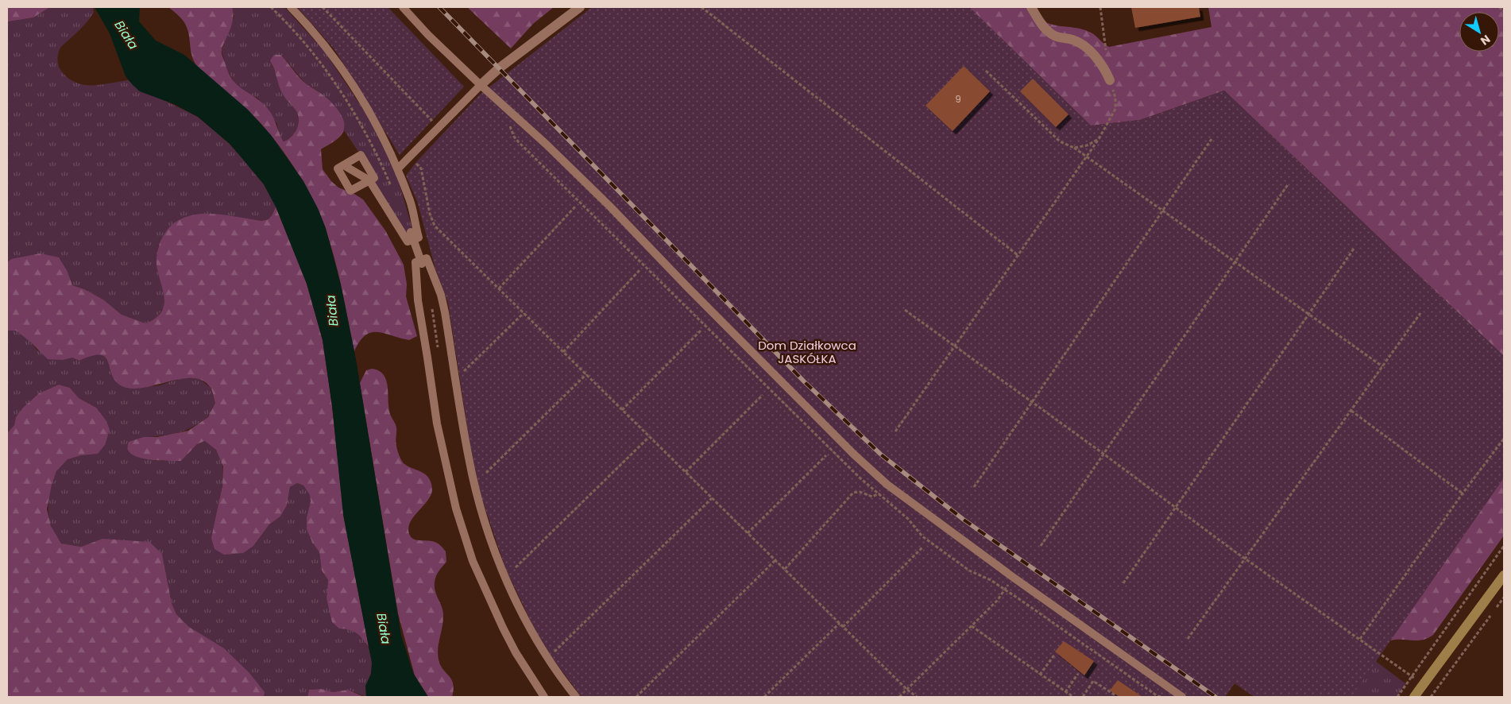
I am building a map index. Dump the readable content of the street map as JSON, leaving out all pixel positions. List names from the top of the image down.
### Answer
{
  "water": ["Biała"],
  "parks": ["Dom Działkowca JASKÓŁKA"],
  "house_numbers": ["9"],
  "north": "bottom right"
}
